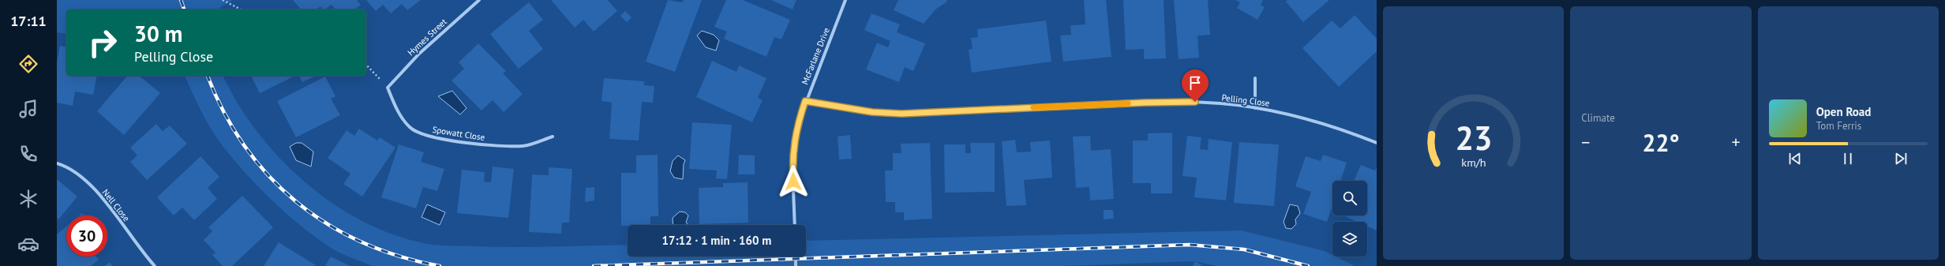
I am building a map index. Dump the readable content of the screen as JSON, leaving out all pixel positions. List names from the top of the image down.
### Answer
{
  "streets": {
    "street": [
      "Hymes Street",
      "McFarlane Drive",
      "Pelling Close",
      "Spowatt Close",
      "Nell Close"
    ]
  },
  "crossings": [
    ["Hymes Street", "Spowatt Close"],
    ["McFarlane Drive", "Pelling Close"]
  ],
  "page": {
    "tabs": "17:11",
    "tile": "Climate",
    "turn": ["30 m", "Pelling Close"],
    "song": ["Open Road", "Tom Ferris"],
    "heat": ["−", "22°", "+"],
    "limit": "30",
    "trip": "17:12 · 1 min · 160 m",
    "gauge": ["23", "km/h"]
  }
}
